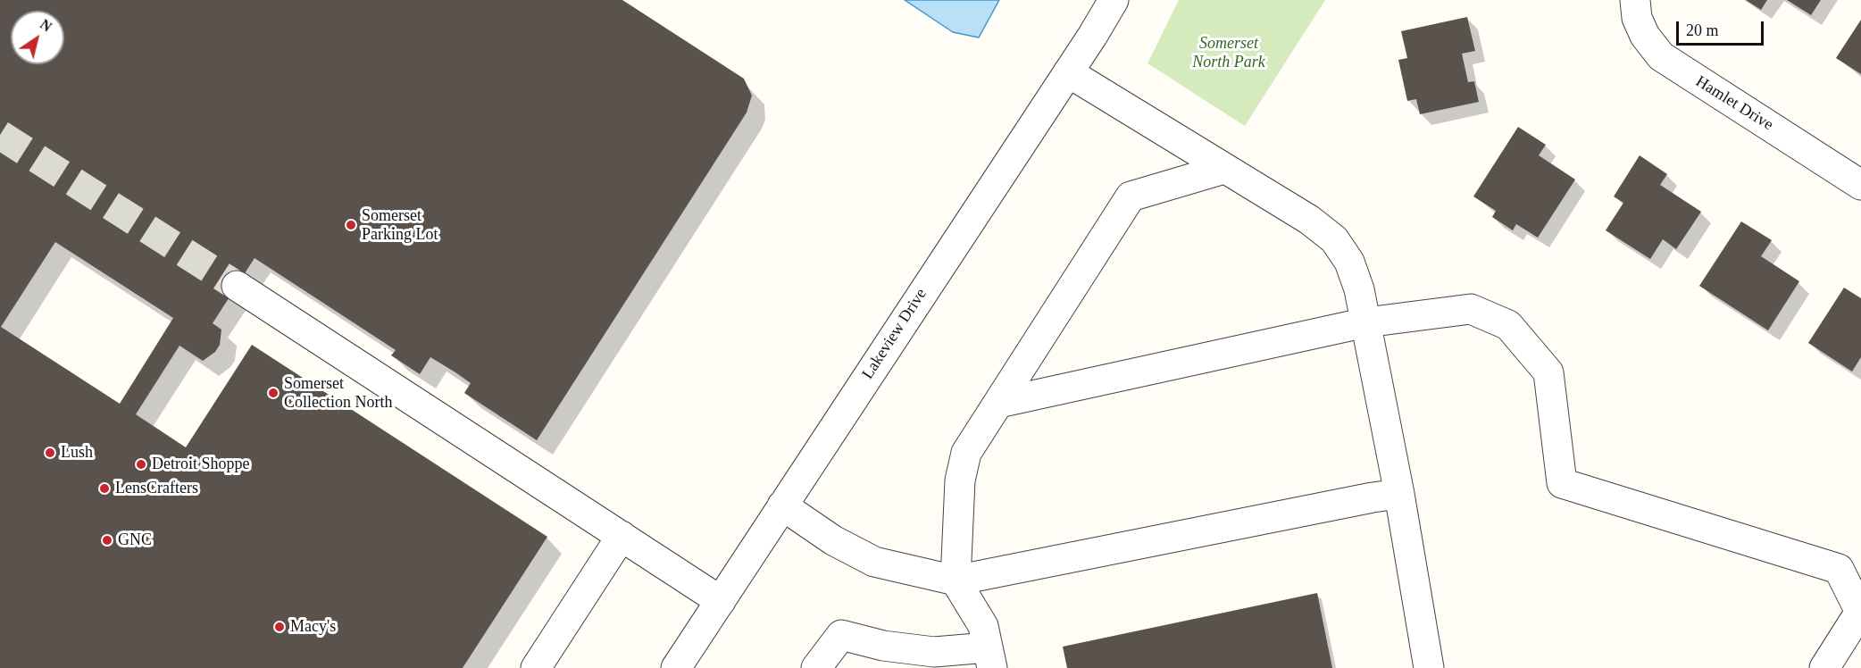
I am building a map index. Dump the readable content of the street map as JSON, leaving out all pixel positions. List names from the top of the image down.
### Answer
{
  "streets": {
    "street": ["Hamlet Drive", "Lakeview Drive"]
  },
  "parks": ["Somerset North Park"],
  "places": [
    "Somerset Parking Lot",
    "Somerset Collection North",
    "Lush",
    "Detroit Shoppe",
    "LensCrafters",
    "GNC",
    "Macy's"
  ],
  "scale_bar": "20 m",
  "north": "top right"
}
